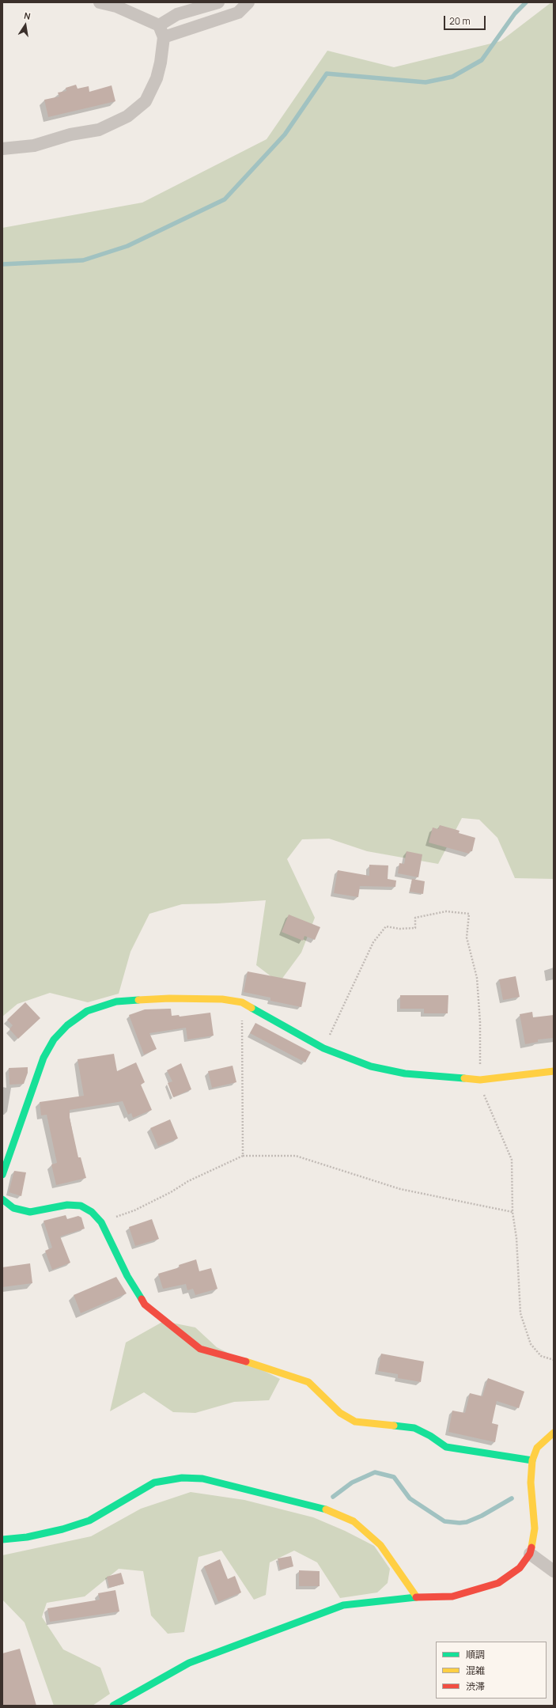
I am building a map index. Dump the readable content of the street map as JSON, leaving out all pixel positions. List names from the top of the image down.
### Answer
{
  "legend": ["順調", "混雑", "渋滞"],
  "scale_bar": "20 m",
  "north": "top"
}
